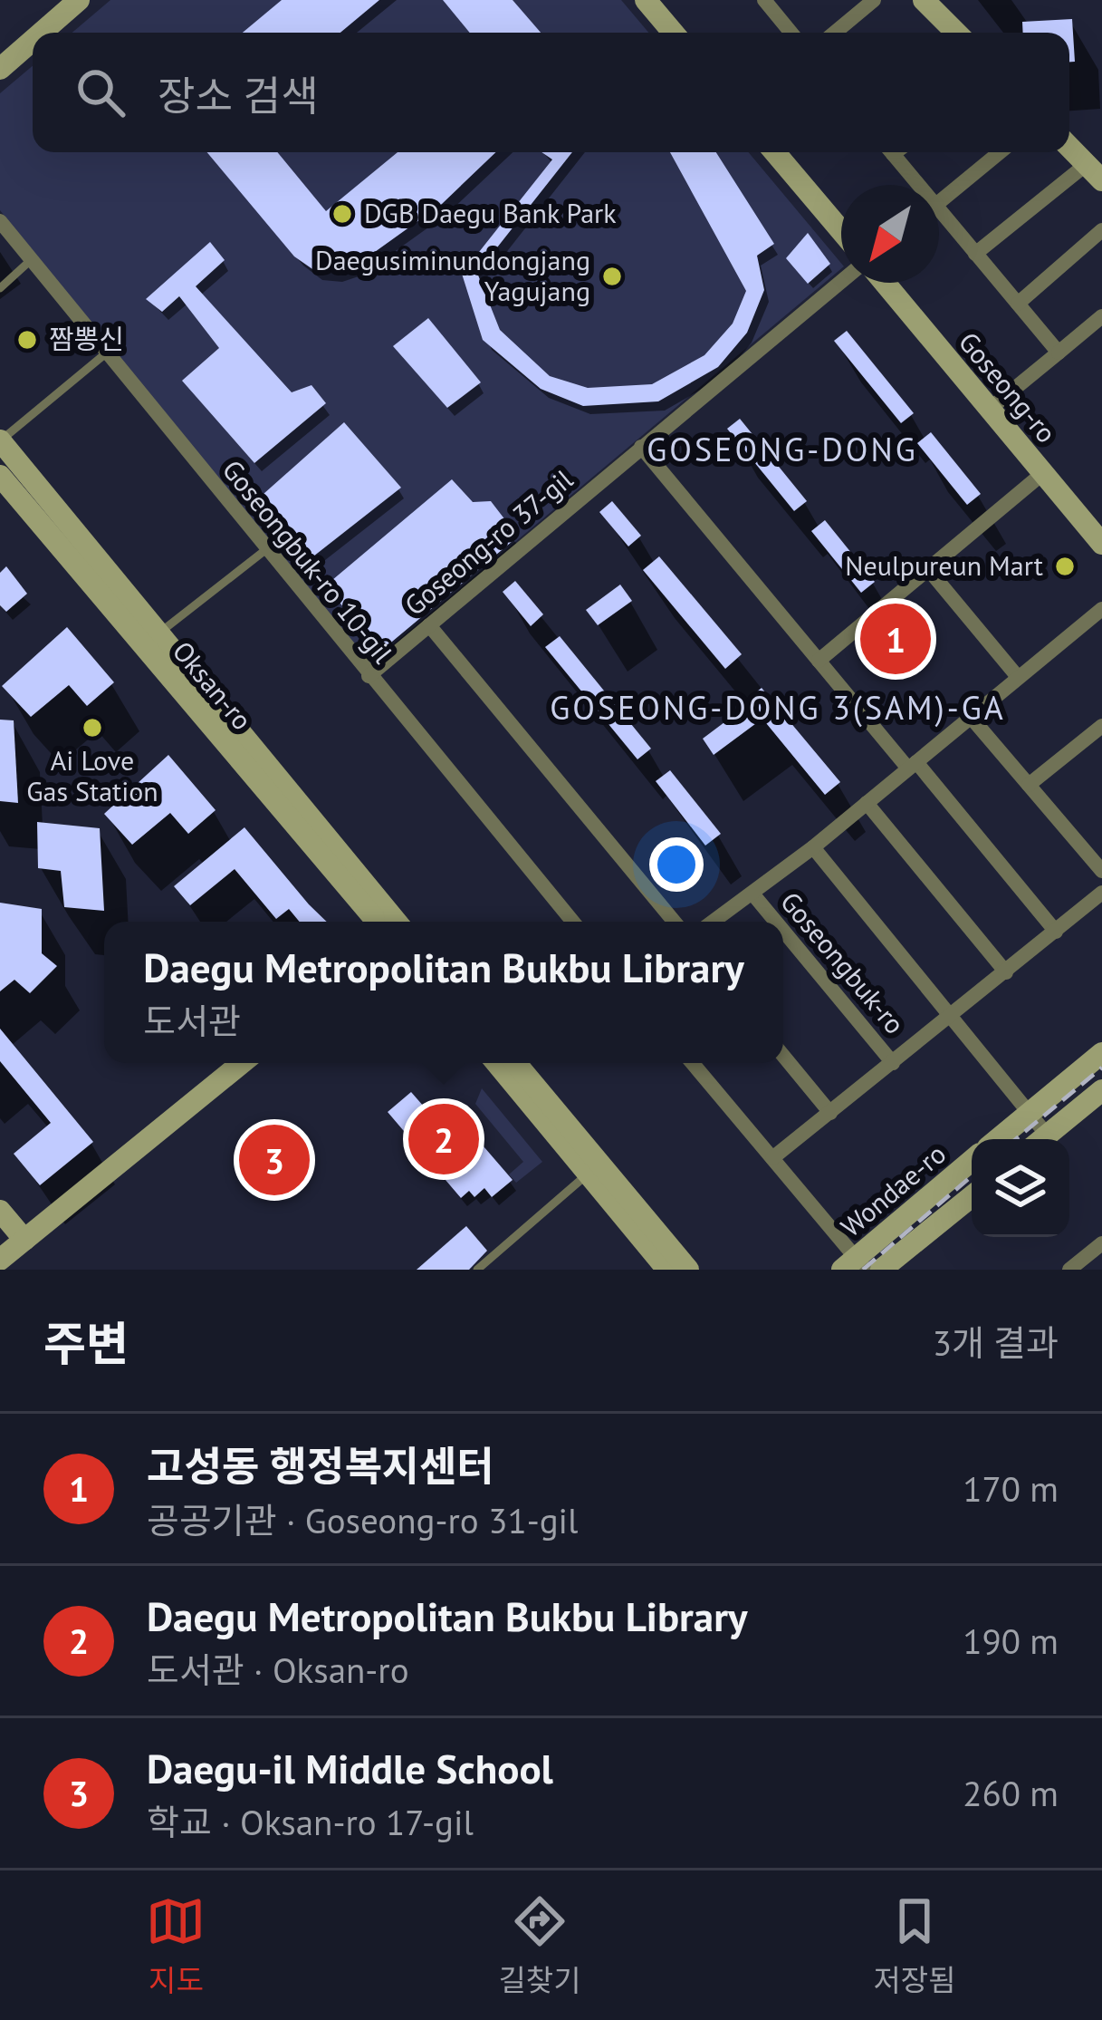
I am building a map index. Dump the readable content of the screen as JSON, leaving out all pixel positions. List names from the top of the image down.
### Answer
{
  "streets": {
    "main road": ["Goseong-ro", "Oksan-ro", "Wondae-ro"],
    "street": ["Goseong-ro 37-gil", "Goseongbuk-ro 10-gil", "Goseongbuk-ro"]
  },
  "crossings": [
    ["Goseong-ro 37-gil", "Goseongbuk-ro 10-gil"],
    ["Goseongbuk-ro 10-gil", "Oksan-ro"]
  ],
  "districts": ["GOSEONG-DONG", "GOSEONG-DONG 3(SAM)-GA"],
  "places": [
    "DGB Daegu Bank Park",
    "Daegusiminundongjang Yagujang",
    "짬뽕신",
    "Neulpureun Mart",
    "Ai Love Gas Station"
  ],
  "north": "bottom left",
  "page": {
    "search": "장소 검색",
    "pins": ["1", "2", "3"],
    "popup": ["Daegu Metropolitan Bukbu Library", "도서관"],
    "heading": ["주변", "3개 결과"],
    "list": [
      {
        "mark": "1",
        "name": "고성동 행정복지센터",
        "note": "공공기관 · Goseong-ro 31-gil",
        "value": "170 m"
      },
      {
        "mark": "2",
        "name": "Daegu Metropolitan Bukbu Library",
        "note": "도서관 · Oksan-ro",
        "value": "190 m"
      },
      {
        "mark": "3",
        "name": "Daegu-il Middle School",
        "note": "학교 · Oksan-ro 17-gil",
        "value": "260 m"
      }
    ],
    "nav": ["지도", "길찾기", "저장됨"]
  }
}
